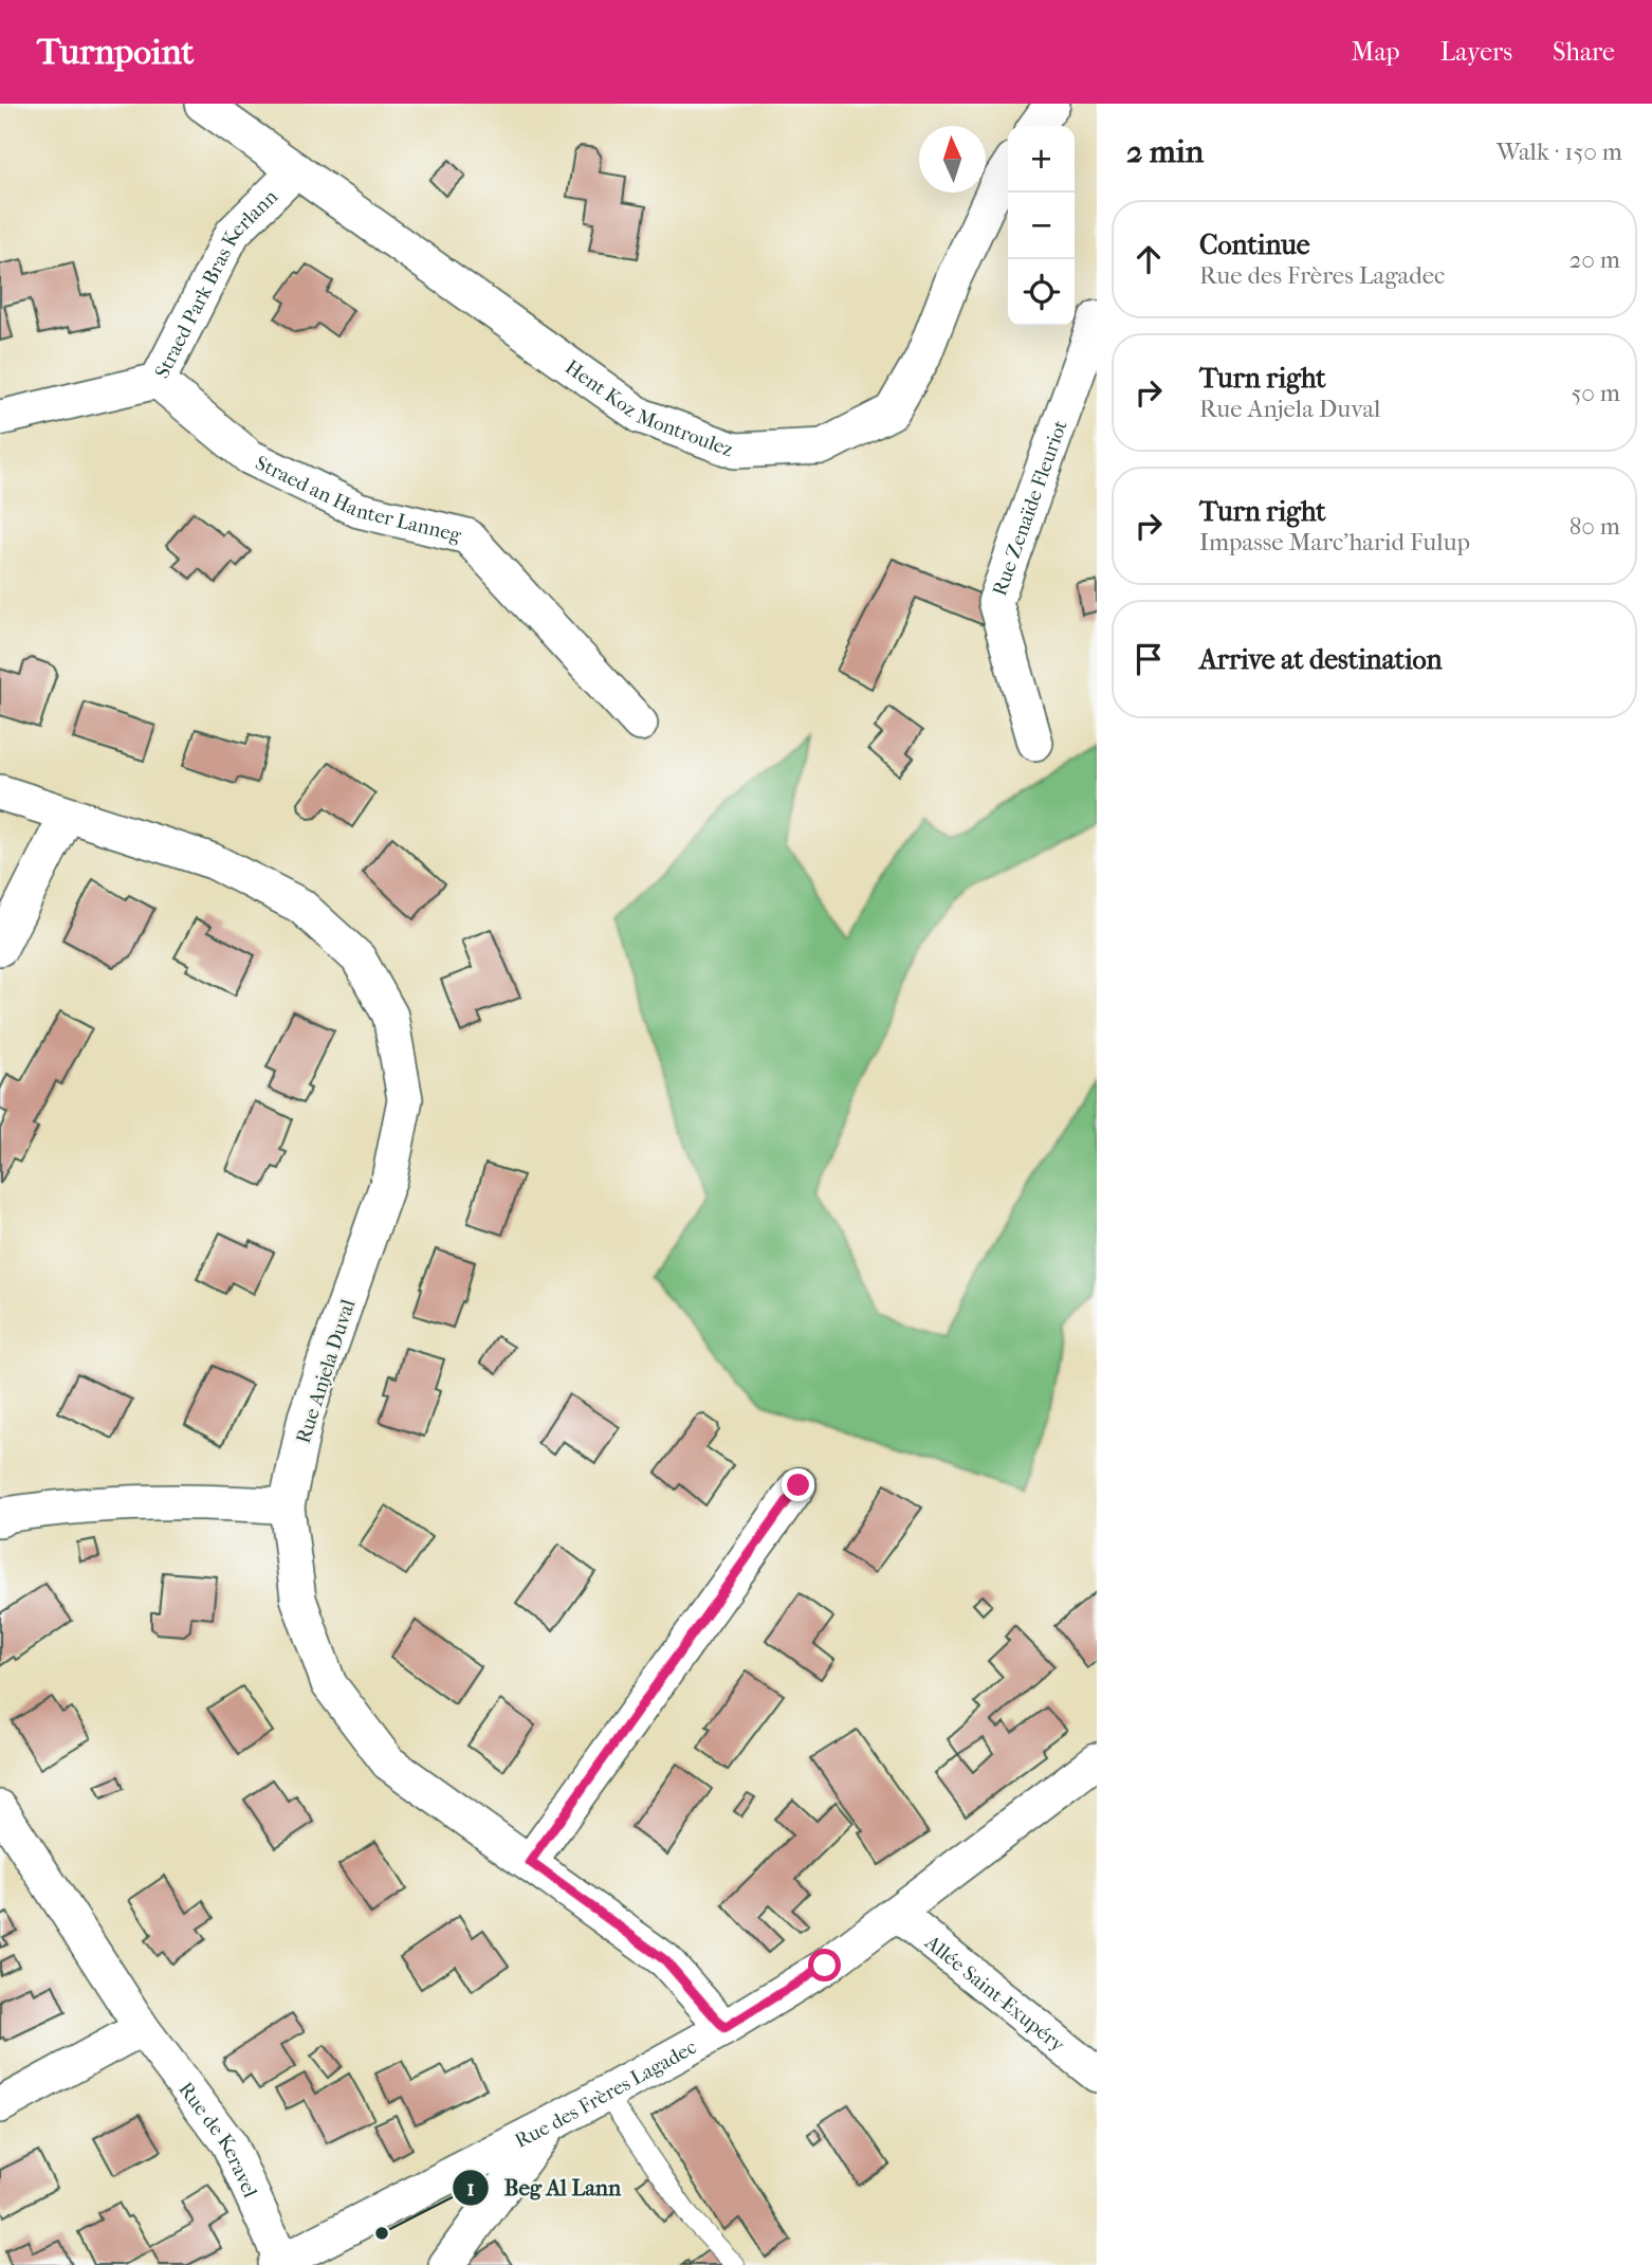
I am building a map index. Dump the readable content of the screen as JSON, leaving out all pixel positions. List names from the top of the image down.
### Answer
{
  "streets": {
    "street": [
      "Straed Park Bras Kerlann",
      "Hent Koz Montroulez",
      "Straed an Hanter Lanneg",
      "Rue Zenaïde Fleuriot",
      "Rue Anjela Duval",
      "Allée Saint-Exupéry",
      "Rue des Frères Lagadec",
      "Rue de Keravel"
    ]
  },
  "crossings": [
    ["Straed Park Bras Kerlann", "Hent Koz Montroulez"],
    ["Straed Park Bras Kerlann", "Straed an Hanter Lanneg"],
    ["Rue Anjela Duval", "Rue des Frères Lagadec"],
    ["Allée Saint-Exupéry", "Rue des Frères Lagadec"],
    ["Rue des Frères Lagadec", "Rue de Keravel"]
  ],
  "places": ["Beg Al Lann"],
  "north": "top",
  "page": {
    "header": "Turnpoint",
    "nav": ["Map", "Layers", "Share"],
    "heading": ["2 min", "Walk · 150 m"],
    "map_buttons": ["+", "−"],
    "list": [
      ["Continue", "Rue des Frères Lagadec", "20 m"],
      ["Turn right", "Rue Anjela Duval", "50 m"],
      ["Turn right", "Impasse Marc'harid Fulup", "80 m"],
      "Arrive at destination"
    ]
  }
}
